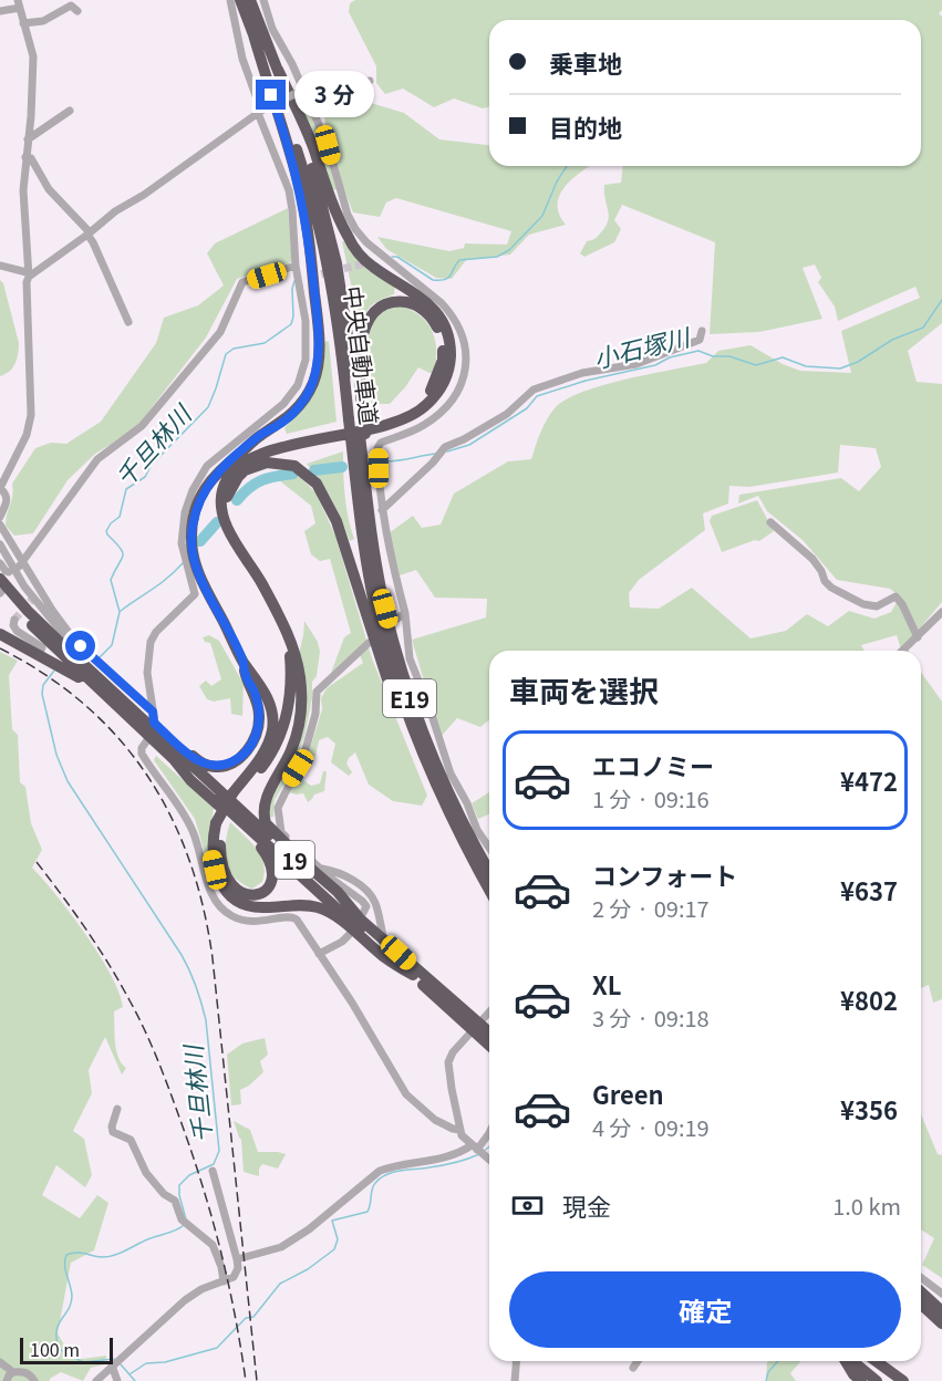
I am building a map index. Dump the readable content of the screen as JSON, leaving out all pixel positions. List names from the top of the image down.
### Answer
{
  "streets": {
    "highway": ["中央自動車道", "E19", "19"]
  },
  "water": ["小石塚川", "千旦林川"],
  "scale_bar": "100 m",
  "page": {
    "banner": ["乗車地", "目的地"],
    "bubble": "3 分",
    "heading": "車両を選択",
    "list": [
      {
        "name": "エコノミー",
        "note": "1 分 · 09:16",
        "value": "¥472"
      },
      {
        "name": "コンフォート",
        "note": "2 分 · 09:17",
        "value": "¥637"
      },
      {
        "name": "XL",
        "note": "3 分 · 09:18",
        "value": "¥802"
      },
      {
        "name": "Green",
        "note": "4 分 · 09:19",
        "value": "¥356"
      }
    ],
    "pay": ["現金", "1.0 km"],
    "buttons": "確定",
    "scale": "100 m"
  }
}
